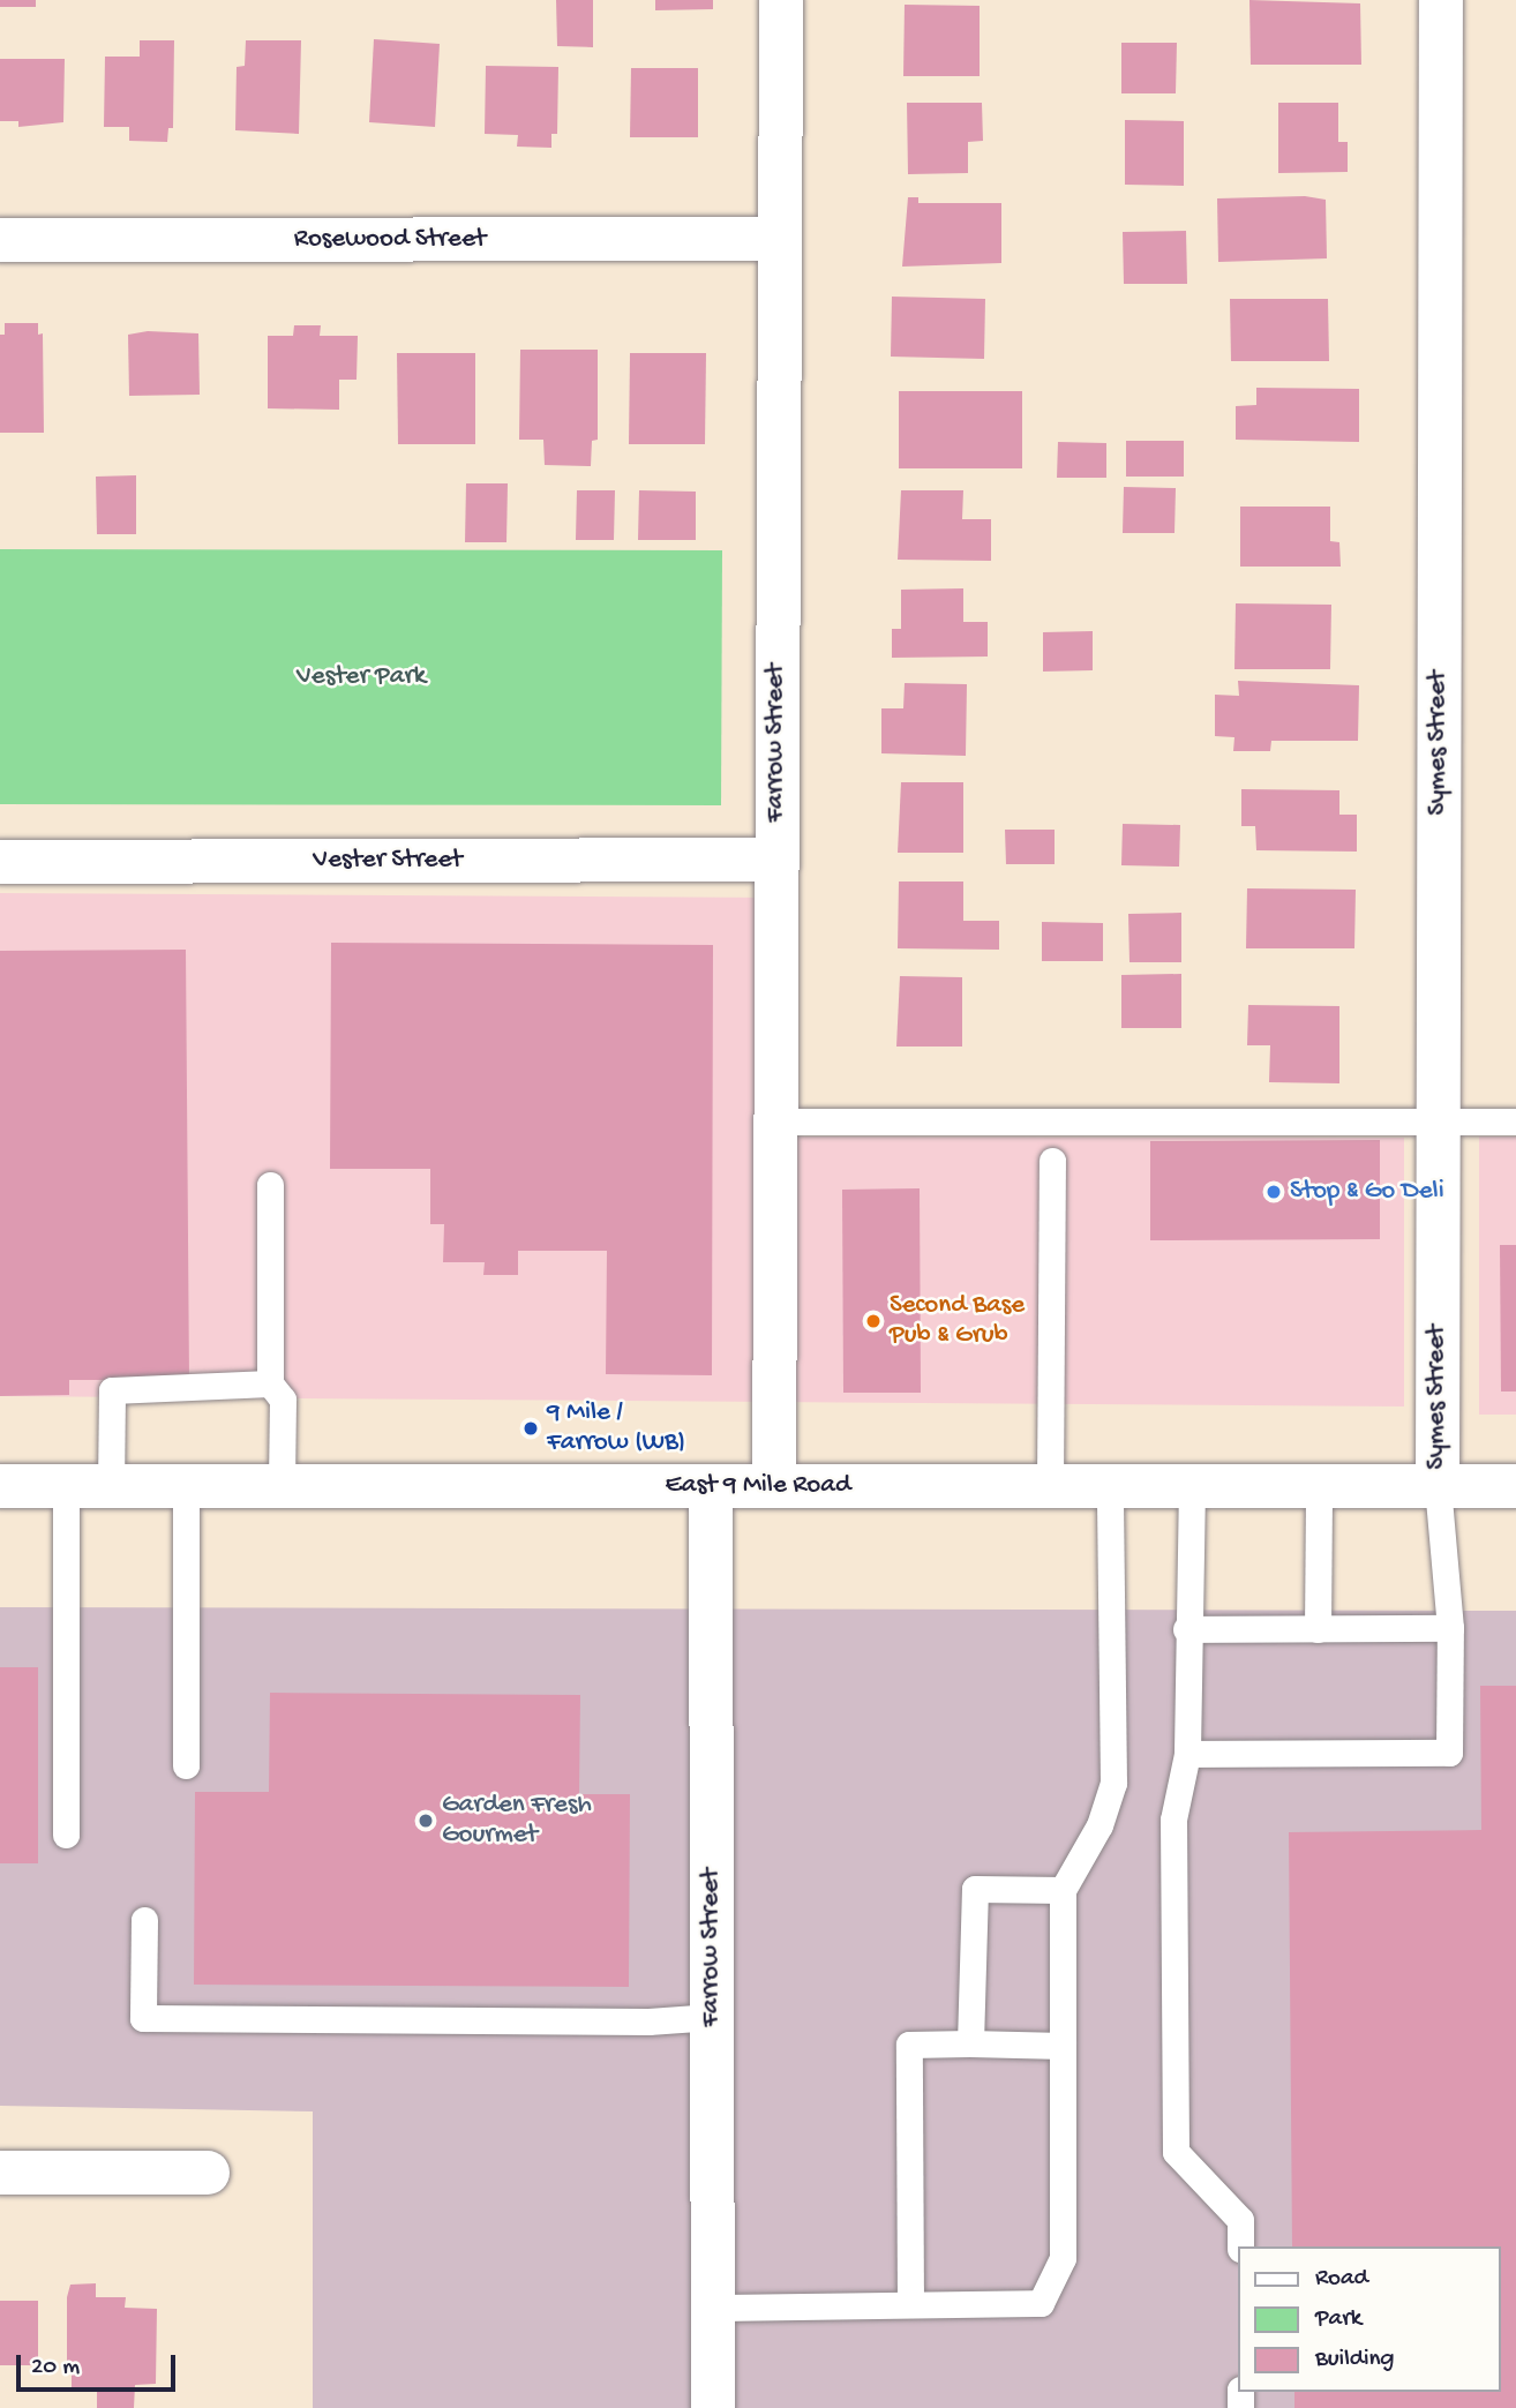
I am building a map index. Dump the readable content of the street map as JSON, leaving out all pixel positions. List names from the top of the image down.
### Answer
{
  "streets": {
    "street": [
      "Rosewood Street",
      "Farrow Street",
      "Symes Street",
      "Vester Street",
      "East 9 Mile Road"
    ]
  },
  "crossings": [
    ["Rosewood Street", "Farrow Street"],
    ["Farrow Street", "Vester Street"],
    ["Farrow Street", "East 9 Mile Road"],
    ["Symes Street", "East 9 Mile Road"]
  ],
  "parks": ["Vester Park"],
  "places": [
    "Stop & Go Deli",
    "Second Base Pub & Grub",
    "9 Mile / Farrow (WB)",
    "Garden Fresh Gourmet"
  ],
  "legend": ["Road", "Park", "Building"],
  "scale_bar": "20 m"
}
